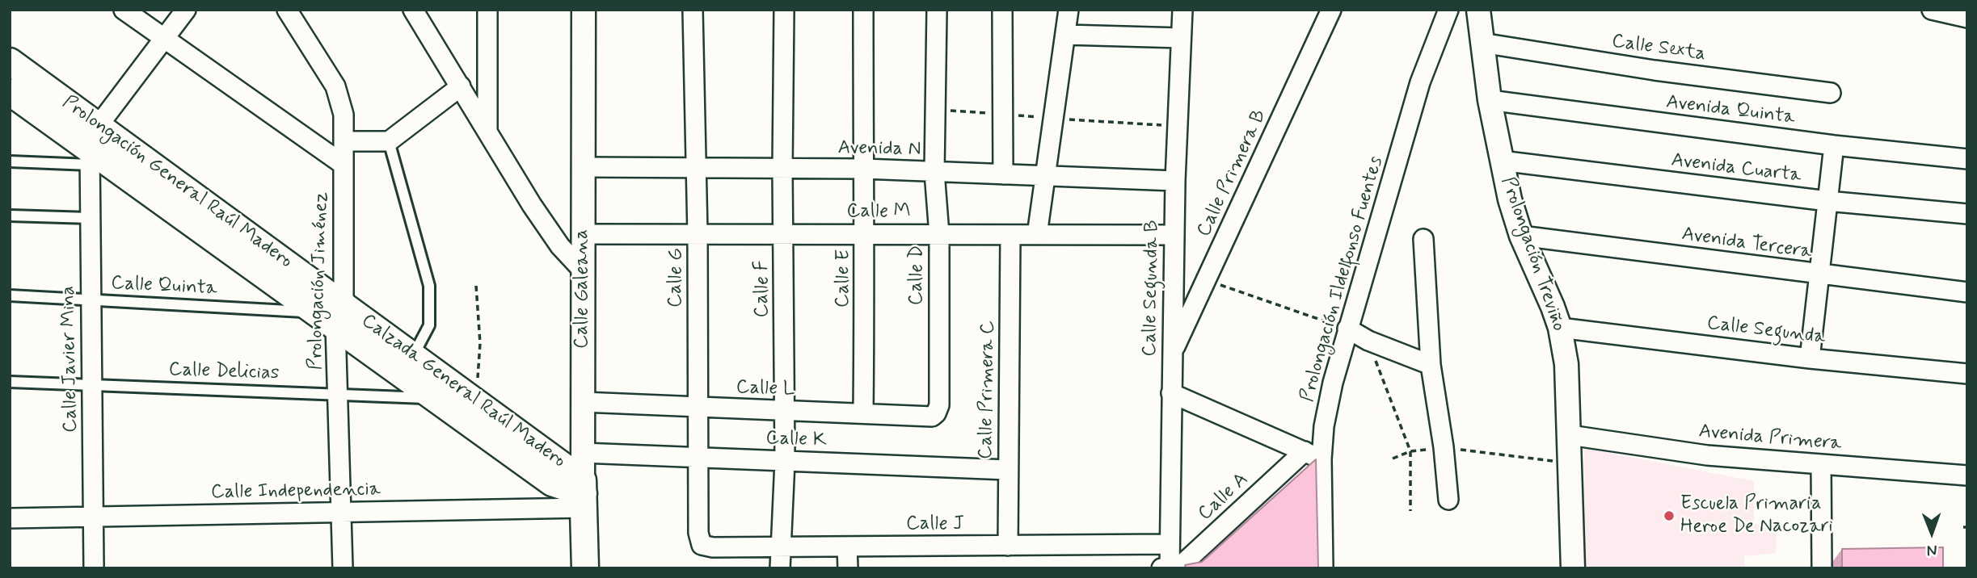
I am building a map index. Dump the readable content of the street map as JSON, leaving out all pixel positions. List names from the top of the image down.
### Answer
{
  "streets": {
    "main road": ["Prolongación General Raúl Madero", "Calle Galeana", "Calzada General Raúl Madero"],
    "street": [
      "Calle Sexta",
      "Avenida Quinta",
      "Avenida N",
      "Avenida Cuarta",
      "Calle Primera B",
      "Calle M",
      "Avenida Tercera",
      "Prolongación Treviño",
      "Calle D",
      "Calle G",
      "Calle E",
      "Prolongación Ildelfonso Fuentes",
      "Prolongación Jiménez",
      "Calle Segunda B",
      "Calle F",
      "Calle Segunda",
      "Calle Javier Mina",
      "Calle L",
      "Calle Primera C",
      "Avenida Primera",
      "Calle K",
      "Calle Independencia",
      "Calle A",
      "Calle J"
    ],
    "lane": ["Calle Quinta", "Calle Delicias"]
  },
  "crossings": [
    ["Calle Sexta", "Prolongación Treviño"],
    ["Avenida Quinta", "Prolongación Treviño"],
    ["Avenida N", "Calle D"],
    ["Avenida N", "Calle G"],
    ["Avenida N", "Calle E"],
    ["Avenida N", "Calle Segunda B"],
    ["Avenida N", "Calle Galeana"],
    ["Avenida N", "Calle F"],
    ["Avenida Cuarta", "Prolongación Treviño"],
    ["Calle Primera B", "Calle Segunda B"],
    ["Prolongación General Raúl Madero", "Prolongación Jiménez"],
    ["Prolongación General Raúl Madero", "Calle Quinta"],
    ["Prolongación General Raúl Madero", "Calle Javier Mina"],
    ["Prolongación General Raúl Madero", "Calzada General Raúl Madero"],
    ["Calle M", "Calle D"],
    ["Calle M", "Calle G"],
    ["Calle M", "Calle E"],
    ["Calle M", "Calle Segunda B"],
    ["Calle M", "Calle Galeana"],
    ["Calle M", "Calle F"],
    ["Calle M", "Calle Primera C"],
    ["Avenida Tercera", "Prolongación Treviño"],
    ["Prolongación Treviño", "Calle Segunda"],
    ["Prolongación Treviño", "Avenida Primera"],
    ["Calle D", "Calle L"],
    ["Calle G", "Calle L"],
    ["Calle G", "Calle K"],
    ["Calle G", "Calle J"],
    ["Calle E", "Calle L"],
    ["Prolongación Jiménez", "Calle Quinta"],
    ["Prolongación Jiménez", "Calle Delicias"],
    ["Prolongación Jiménez", "Calzada General Raúl Madero"],
    ["Prolongación Jiménez", "Calle Independencia"],
    ["Calle Quinta", "Calle Javier Mina"],
    ["Calle Quinta", "Calzada General Raúl Madero"],
    ["Calle Segunda B", "Calle A"],
    ["Calle Segunda B", "Calle J"],
    ["Calle Galeana", "Calle L"],
    ["Calle Galeana", "Calzada General Raúl Madero"],
    ["Calle Galeana", "Calle K"],
    ["Calle Galeana", "Calle Independencia"],
    ["Calle F", "Calle L"],
    ["Calle F", "Calle K"],
    ["Calle F", "Calle J"],
    ["Calle Javier Mina", "Calle Delicias"],
    ["Calle Javier Mina", "Calle Independencia"],
    ["Calle Delicias", "Calzada General Raúl Madero"],
    ["Calle Primera C", "Calle K"],
    ["Calle Primera C", "Calle J"],
    ["Calzada General Raúl Madero", "Calle Independencia"]
  ],
  "places": ["Escuela Primaria Heroe De Nacozari"],
  "north": "bottom"
}
